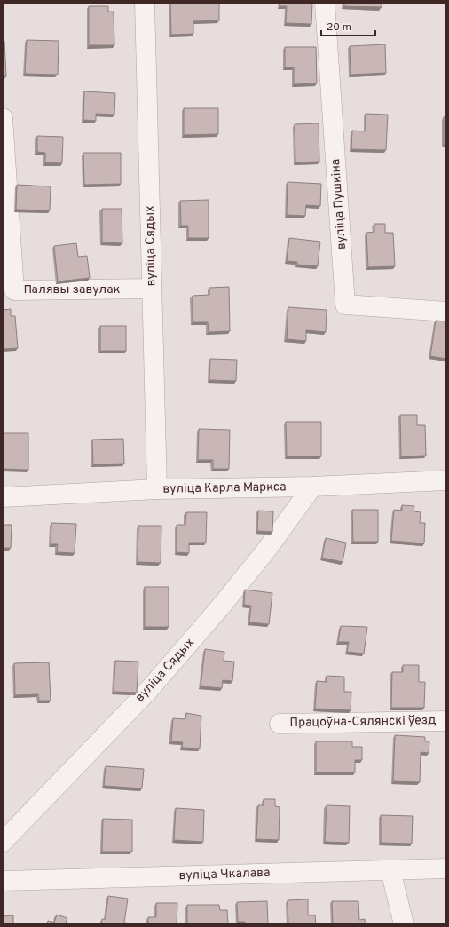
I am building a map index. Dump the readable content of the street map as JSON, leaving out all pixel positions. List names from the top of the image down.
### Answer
{
  "streets": {
    "street": [
      "вуліца Пушкіна",
      "вуліца Сядых",
      "Палявы завулак",
      "вуліца Карла Маркса",
      "Працоўна-Сялянскі ўезд",
      "вуліца Чкалава"
    ]
  },
  "crossings": [
    ["вуліца Сядых", "Палявы завулак"],
    ["вуліца Сядых", "вуліца Карла Маркса"]
  ],
  "scale_bar": "20 m"
}
